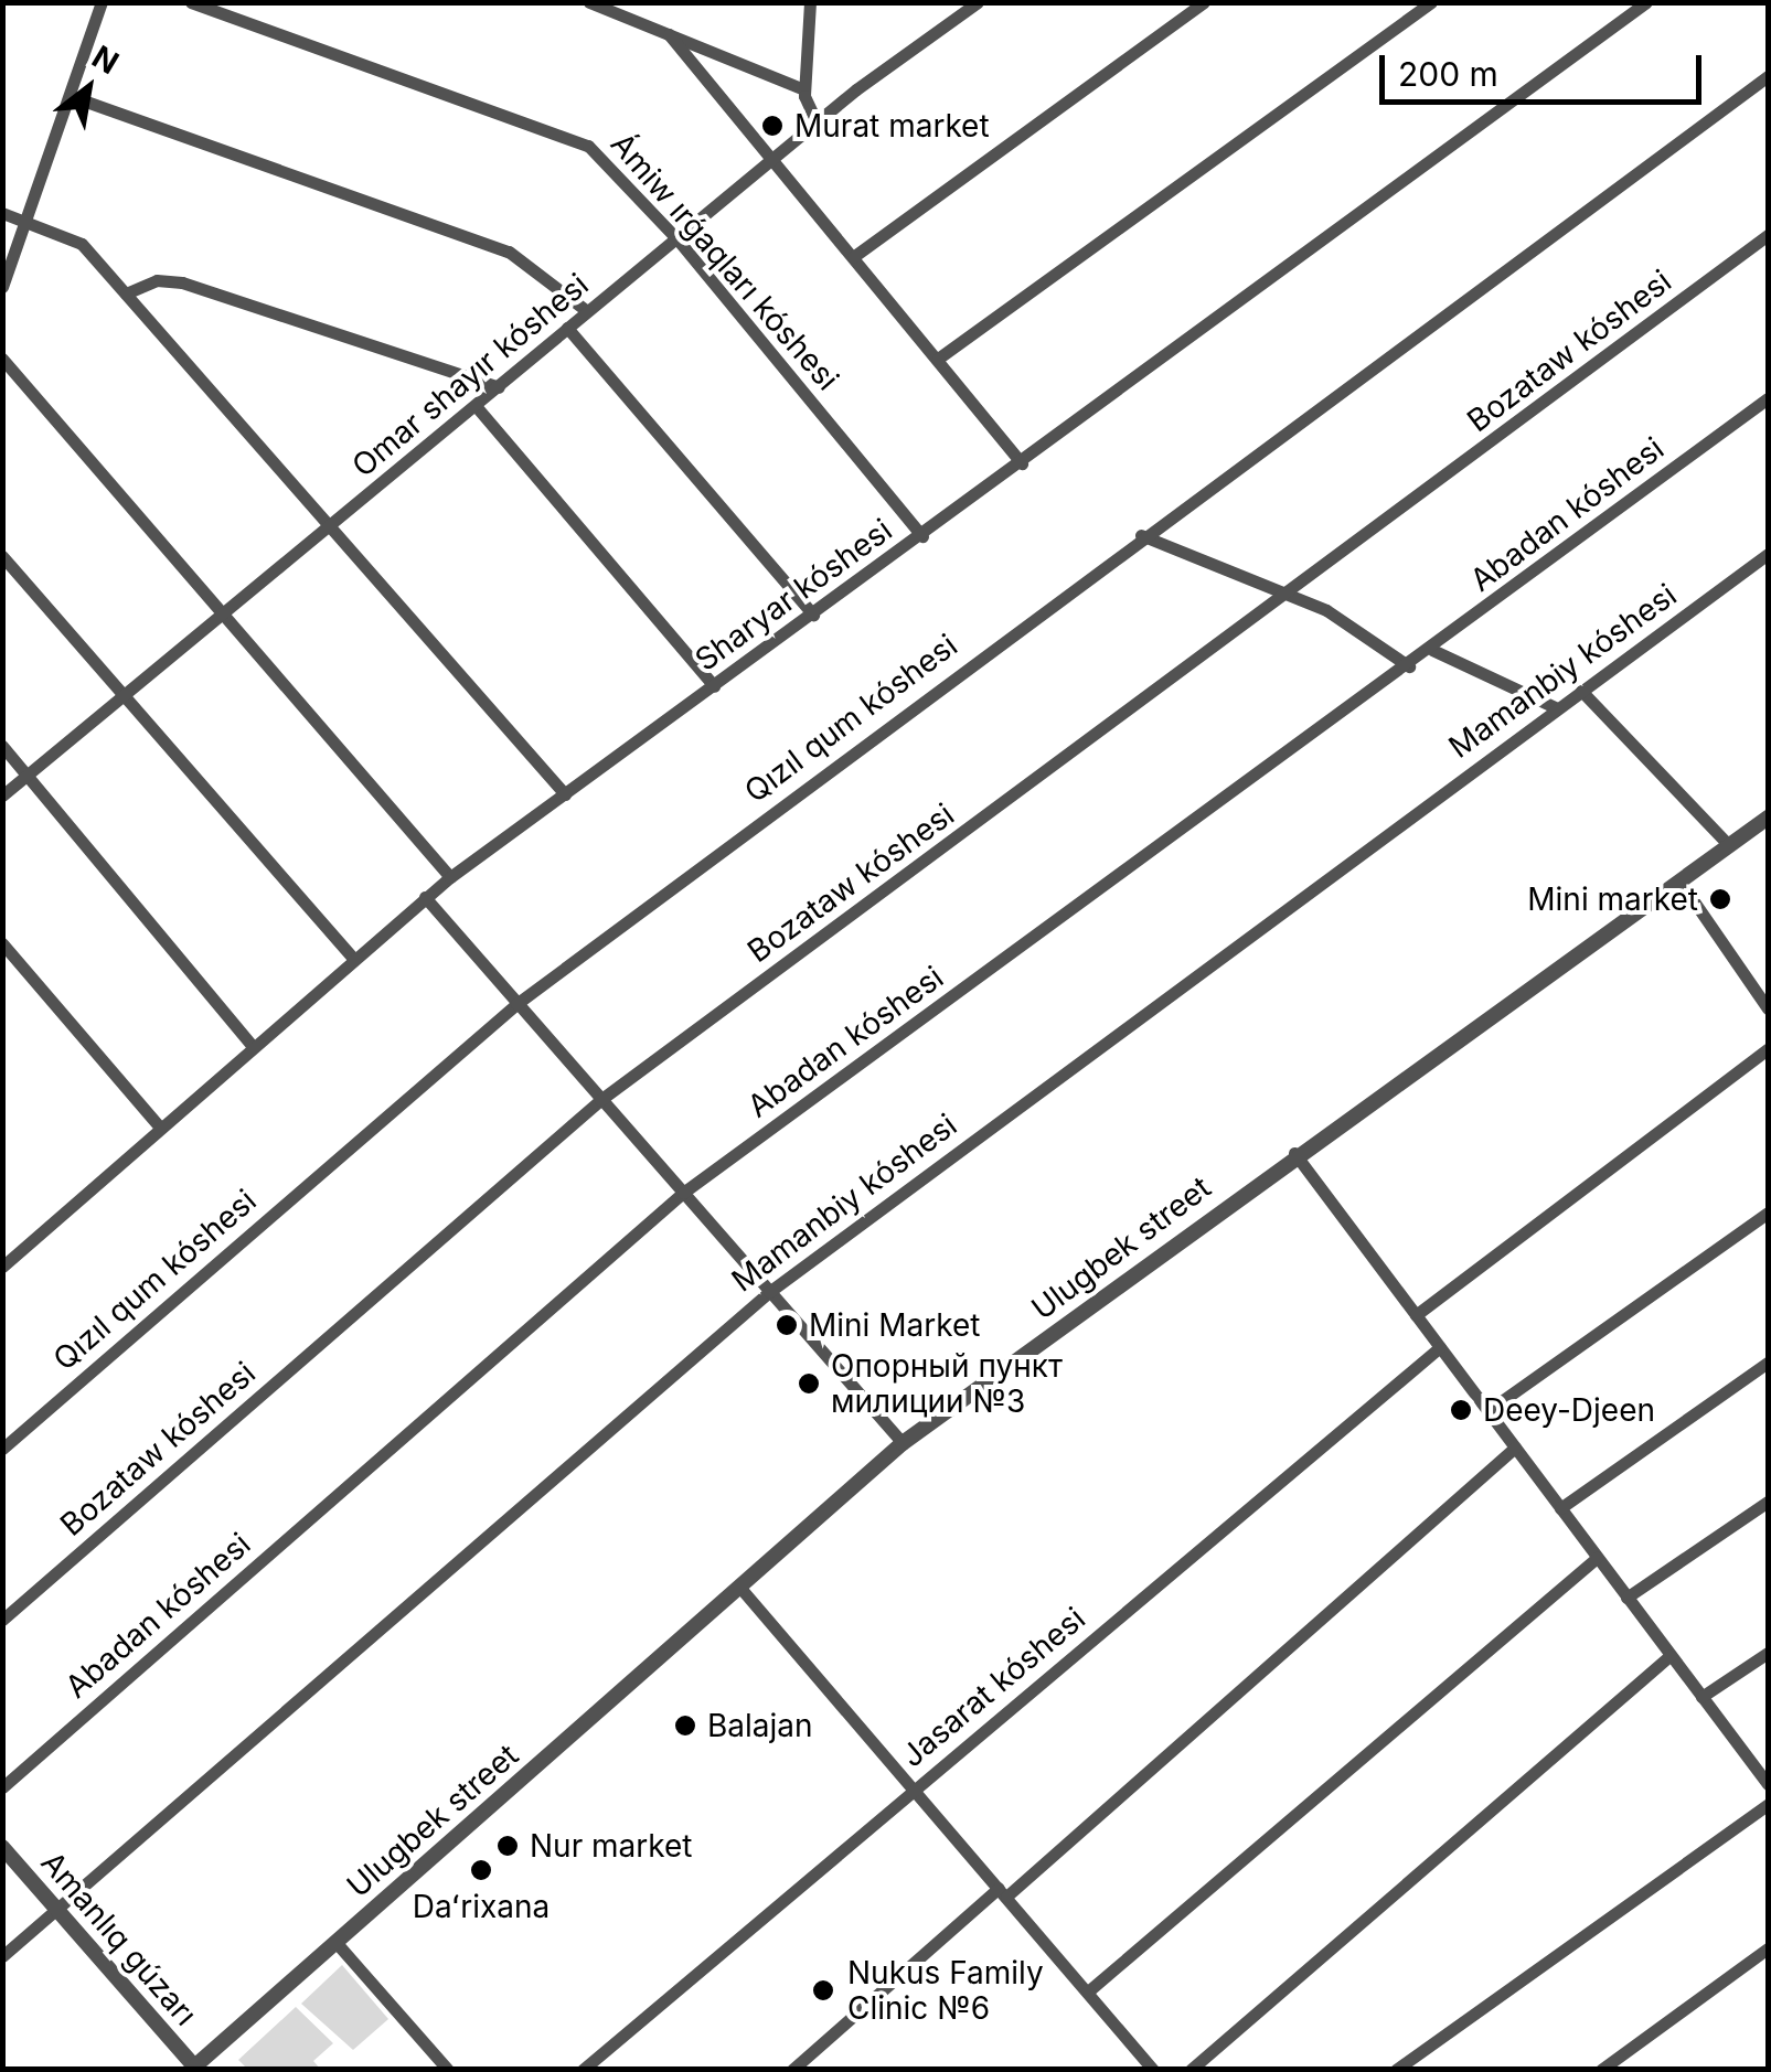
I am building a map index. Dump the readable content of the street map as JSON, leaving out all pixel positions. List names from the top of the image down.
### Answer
{
  "streets": {
    "street": [
      "Ámiw ırǵaqları kóshesi",
      "Bozataw kóshesi",
      "Omar shayır kóshesi",
      "Abadan kóshesi",
      "Sharyar kóshesi",
      "Mamanbiy kóshesi",
      "Qızıl qum kóshesi",
      "Ulugbek street",
      "Jasarat kóshesi",
      "Amanlıq gúzarı"
    ]
  },
  "crossings": [
    ["Ámiw ırǵaqları kóshesi", "Omar shayır kóshesi"],
    ["Ámiw ırǵaqları kóshesi", "Sharyar kóshesi"],
    ["Mamanbiy kóshesi", "Amanlıq gúzarı"],
    ["Ulugbek street", "Amanlıq gúzarı"]
  ],
  "places": [
    "Murat market",
    "Mini market",
    "Mini Market",
    "Опорный пункт милиции №3",
    "Deey-Djeen",
    "Balajan",
    "Nur market",
    "Daʻrixana",
    "Nukus Family Clinic №6"
  ],
  "scale_bar": "200 m",
  "north": "top right"
}
